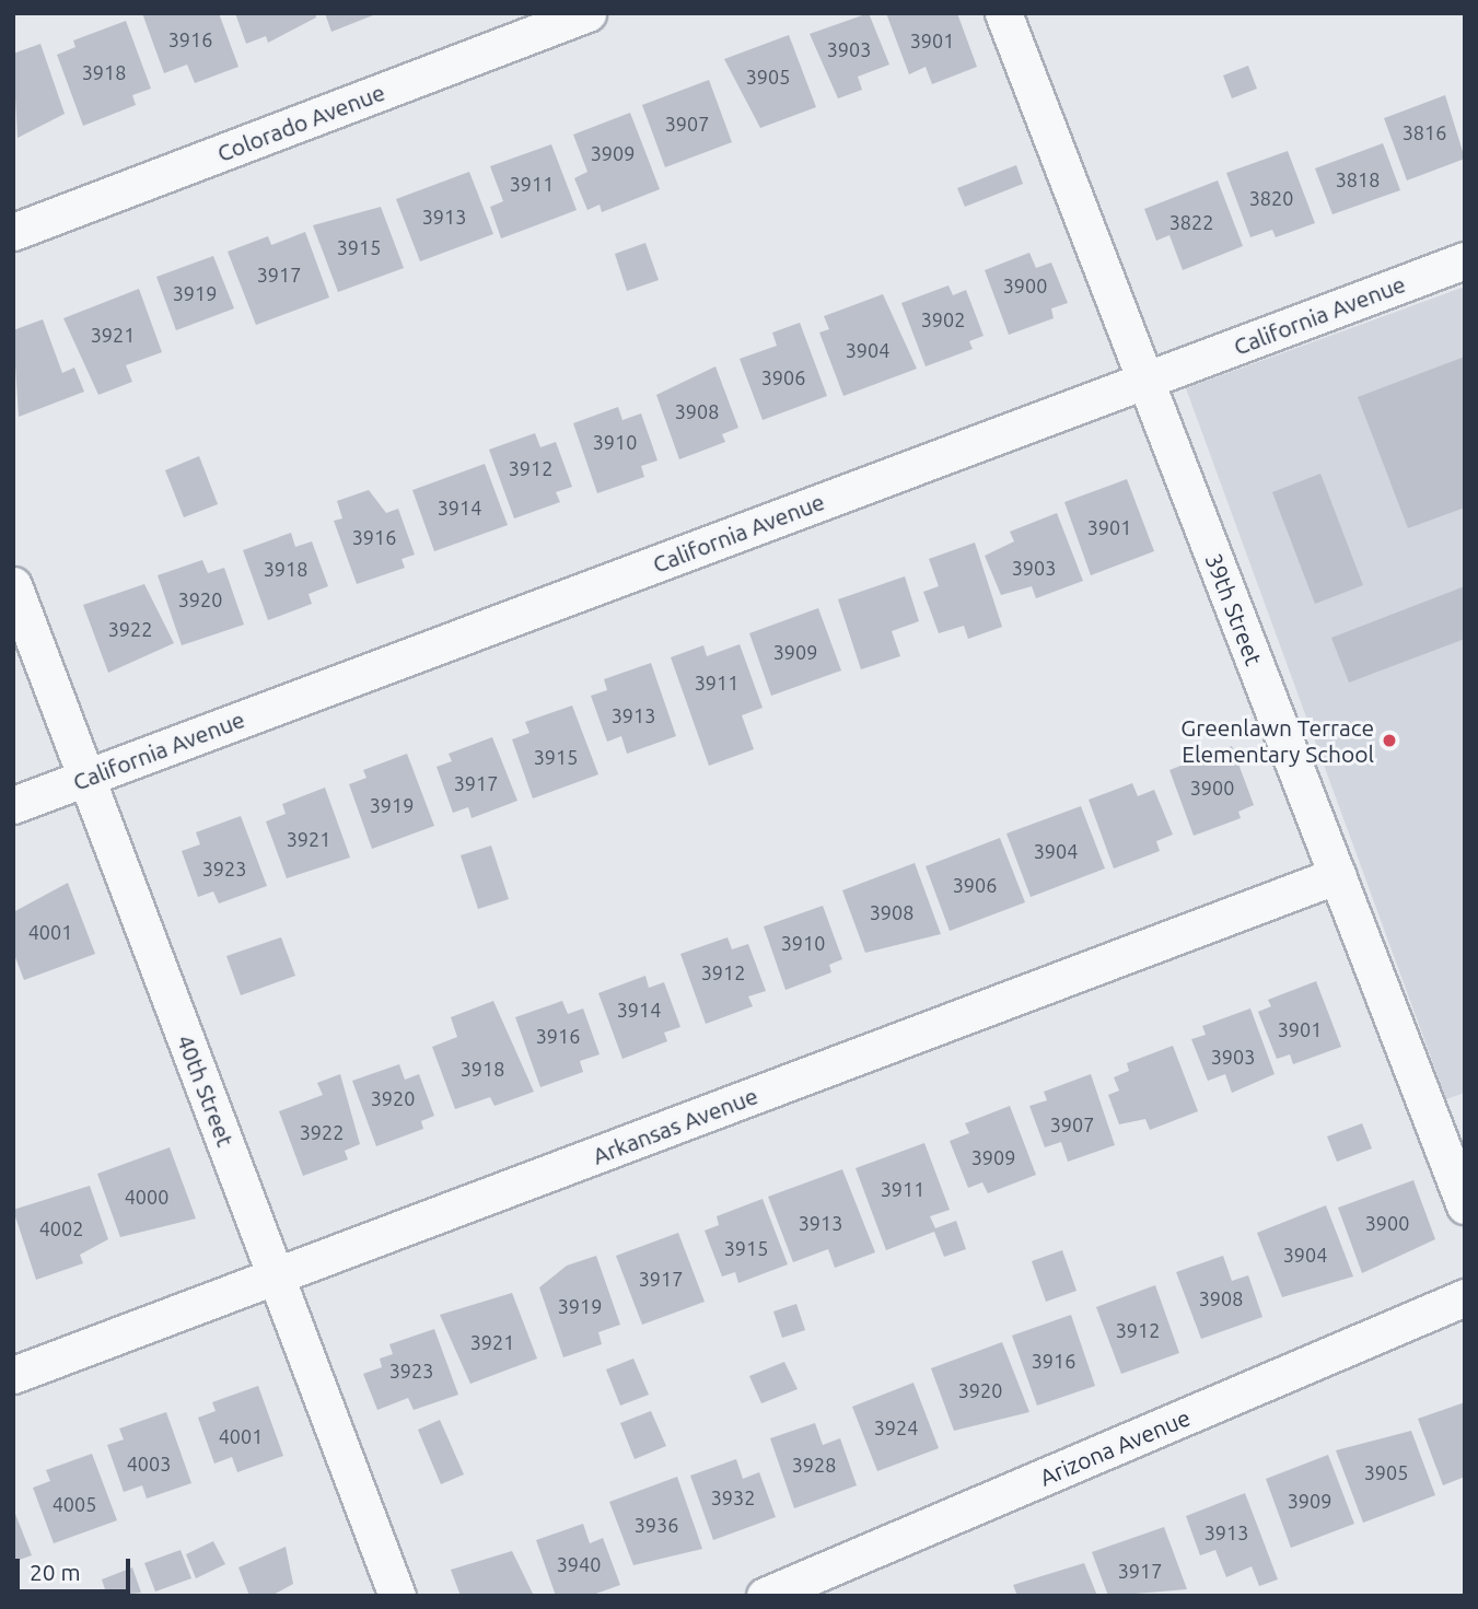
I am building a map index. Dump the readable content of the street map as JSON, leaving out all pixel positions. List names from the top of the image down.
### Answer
{
  "streets": {
    "street": [
      "Colorado Avenue",
      "California Avenue",
      "39th Street",
      "40th Street",
      "Arkansas Avenue",
      "Arizona Avenue"
    ]
  },
  "crossings": [
    ["California Avenue", "39th Street"],
    ["California Avenue", "40th Street"],
    ["39th Street", "Arkansas Avenue"],
    ["40th Street", "Arkansas Avenue"]
  ],
  "places": ["Greenlawn Terrace Elementary School"],
  "house_numbers": [
    "3916",
    "3901",
    "3903",
    "3918",
    "3905",
    "3907",
    "3816",
    "3909",
    "3818",
    "3911",
    "3820",
    "3913",
    "3822",
    "3915",
    "3917",
    "3900",
    "3919",
    "3902",
    "3921",
    "3904",
    "3906",
    "3908",
    "3910",
    "3912",
    "3914",
    "3901",
    "3916",
    "3903",
    "3918",
    "3920",
    "3922",
    "3909",
    "3911",
    "3913",
    "3915",
    "3917",
    "3900",
    "3919",
    "3921",
    "3904",
    "3923",
    "3906",
    "3908",
    "4001",
    "3910",
    "3912",
    "3914",
    "3901",
    "3916",
    "3903",
    "3918",
    "3920",
    "3907",
    "3922",
    "3909",
    "3911",
    "4000",
    "3913",
    "3900",
    "4002",
    "3915",
    "3904",
    "3917",
    "3908",
    "3919",
    "3912",
    "3921",
    "3916",
    "3923",
    "3920",
    "3924",
    "4001",
    "4003",
    "3928",
    "3905",
    "3932",
    "3909",
    "4005",
    "3936",
    "3913",
    "3940",
    "3917"
  ],
  "scale_bar": "20 m"
}
